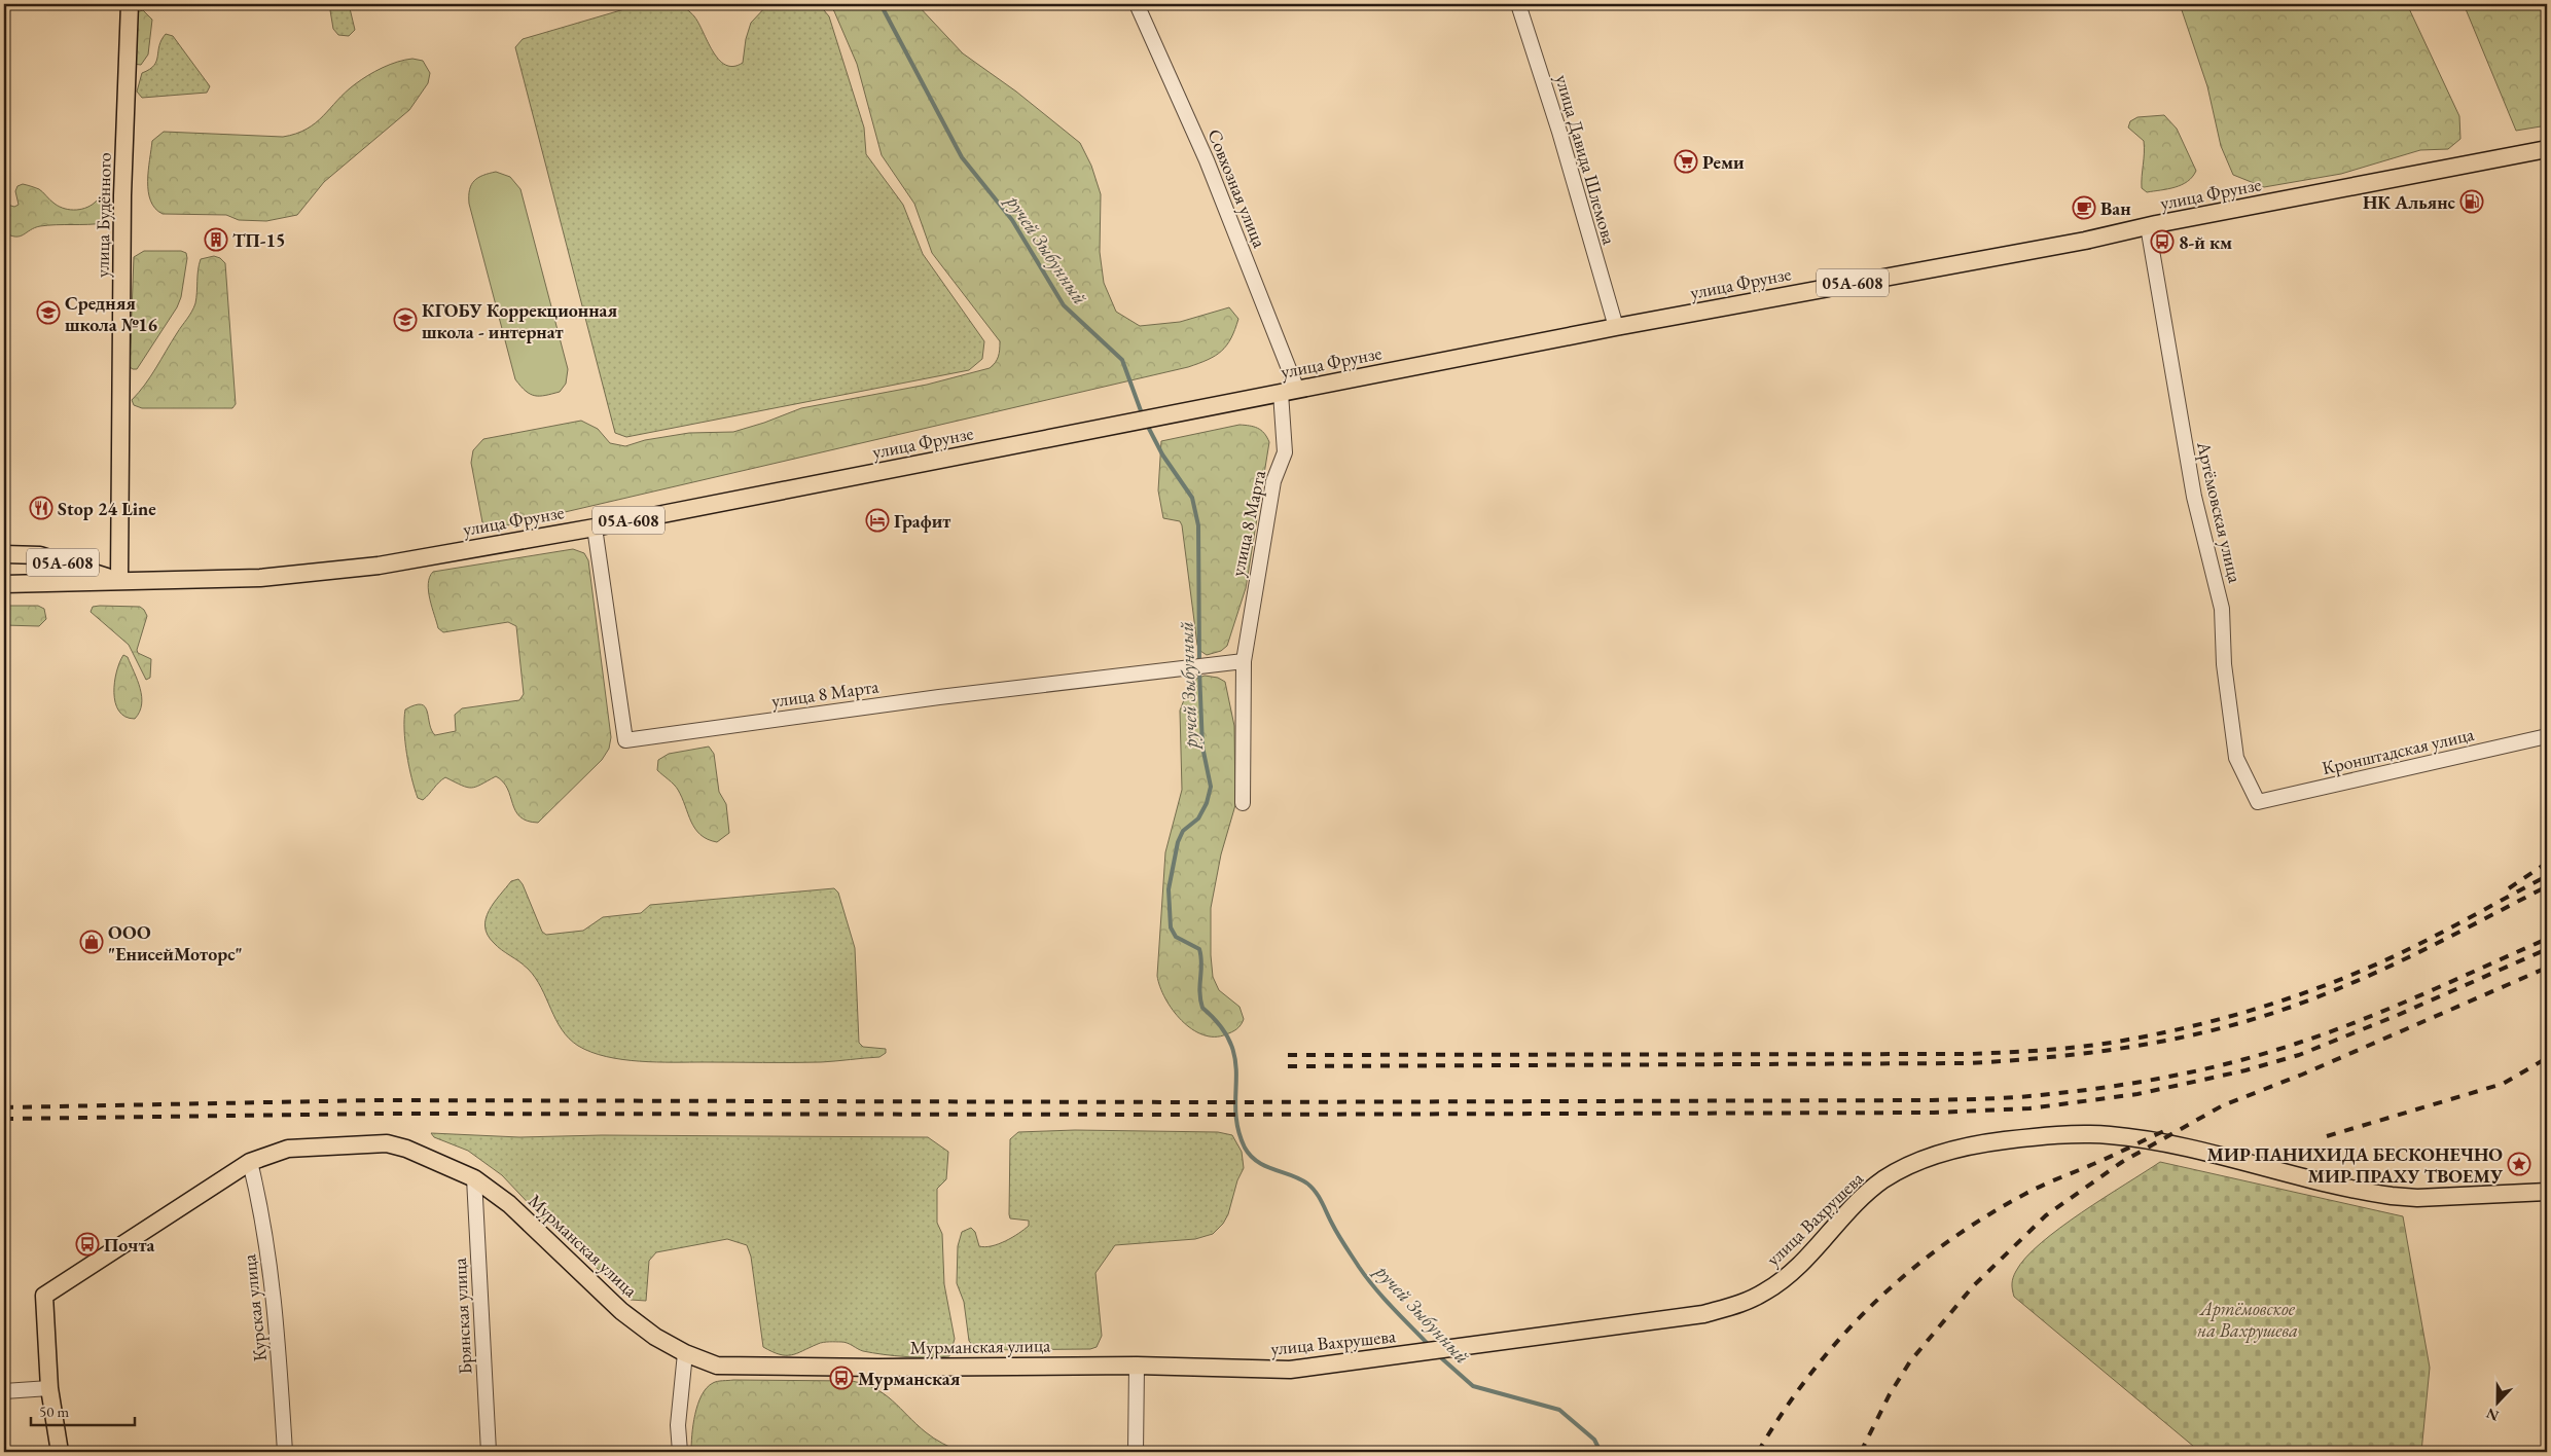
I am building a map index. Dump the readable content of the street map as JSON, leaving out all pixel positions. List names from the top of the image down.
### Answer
{
  "streets": {
    "main road": [
      "улица Фрунзе",
      "улица Будённого",
      "05А-608",
      "улица Вахрушева",
      "Мурманская улица"
    ],
    "street": [
      "улица Давида Шлемова",
      "Совхозная улица",
      "Артёмовская улица",
      "улица 8 Марта",
      "Кронштадская улица",
      "Курская улица",
      "Брянская улица"
    ]
  },
  "crossings": [
    ["улица Давида Шлемова", "улица Фрунзе"],
    ["Совхозная улица", "улица Фрунзе"],
    ["Совхозная улица", "улица 8 Марта"],
    ["улица Фрунзе", "улица Будённого"],
    ["улица Фрунзе", "Артёмовская улица"],
    ["улица Фрунзе", "улица 8 Марта"],
    ["Артёмовская улица", "Кронштадская улица"],
    ["улица Вахрушева", "Мурманская улица"],
    ["Мурманская улица", "Курская улица"],
    ["Мурманская улица", "Брянская улица"]
  ],
  "water": ["ручей Зыбунный"],
  "parks": ["Артёмовское на Вахрушева"],
  "places": {
    "supermarket": ["Реми"],
    "fuel station": ["НК Альянс"],
    "cafe": ["Ван"],
    "building": ["ТП-15"],
    "bus stop": ["8-й км", "Почта", "Мурманская"],
    "school or university": ["Средняя школа №16", "КГОБУ Коррекционная школа - интернат"],
    "restaurant": ["Stop 24 Line"],
    "hotel": ["Графит"],
    "shop": ["ООО \"ЕнисейМоторс\""],
    "place": ["МИР ПАНИХИДА БЕСКОНЕЧНО МИР ПРАХУ ТВОЕМУ"]
  },
  "scale_bar": "50 m",
  "north": "bottom"
}
